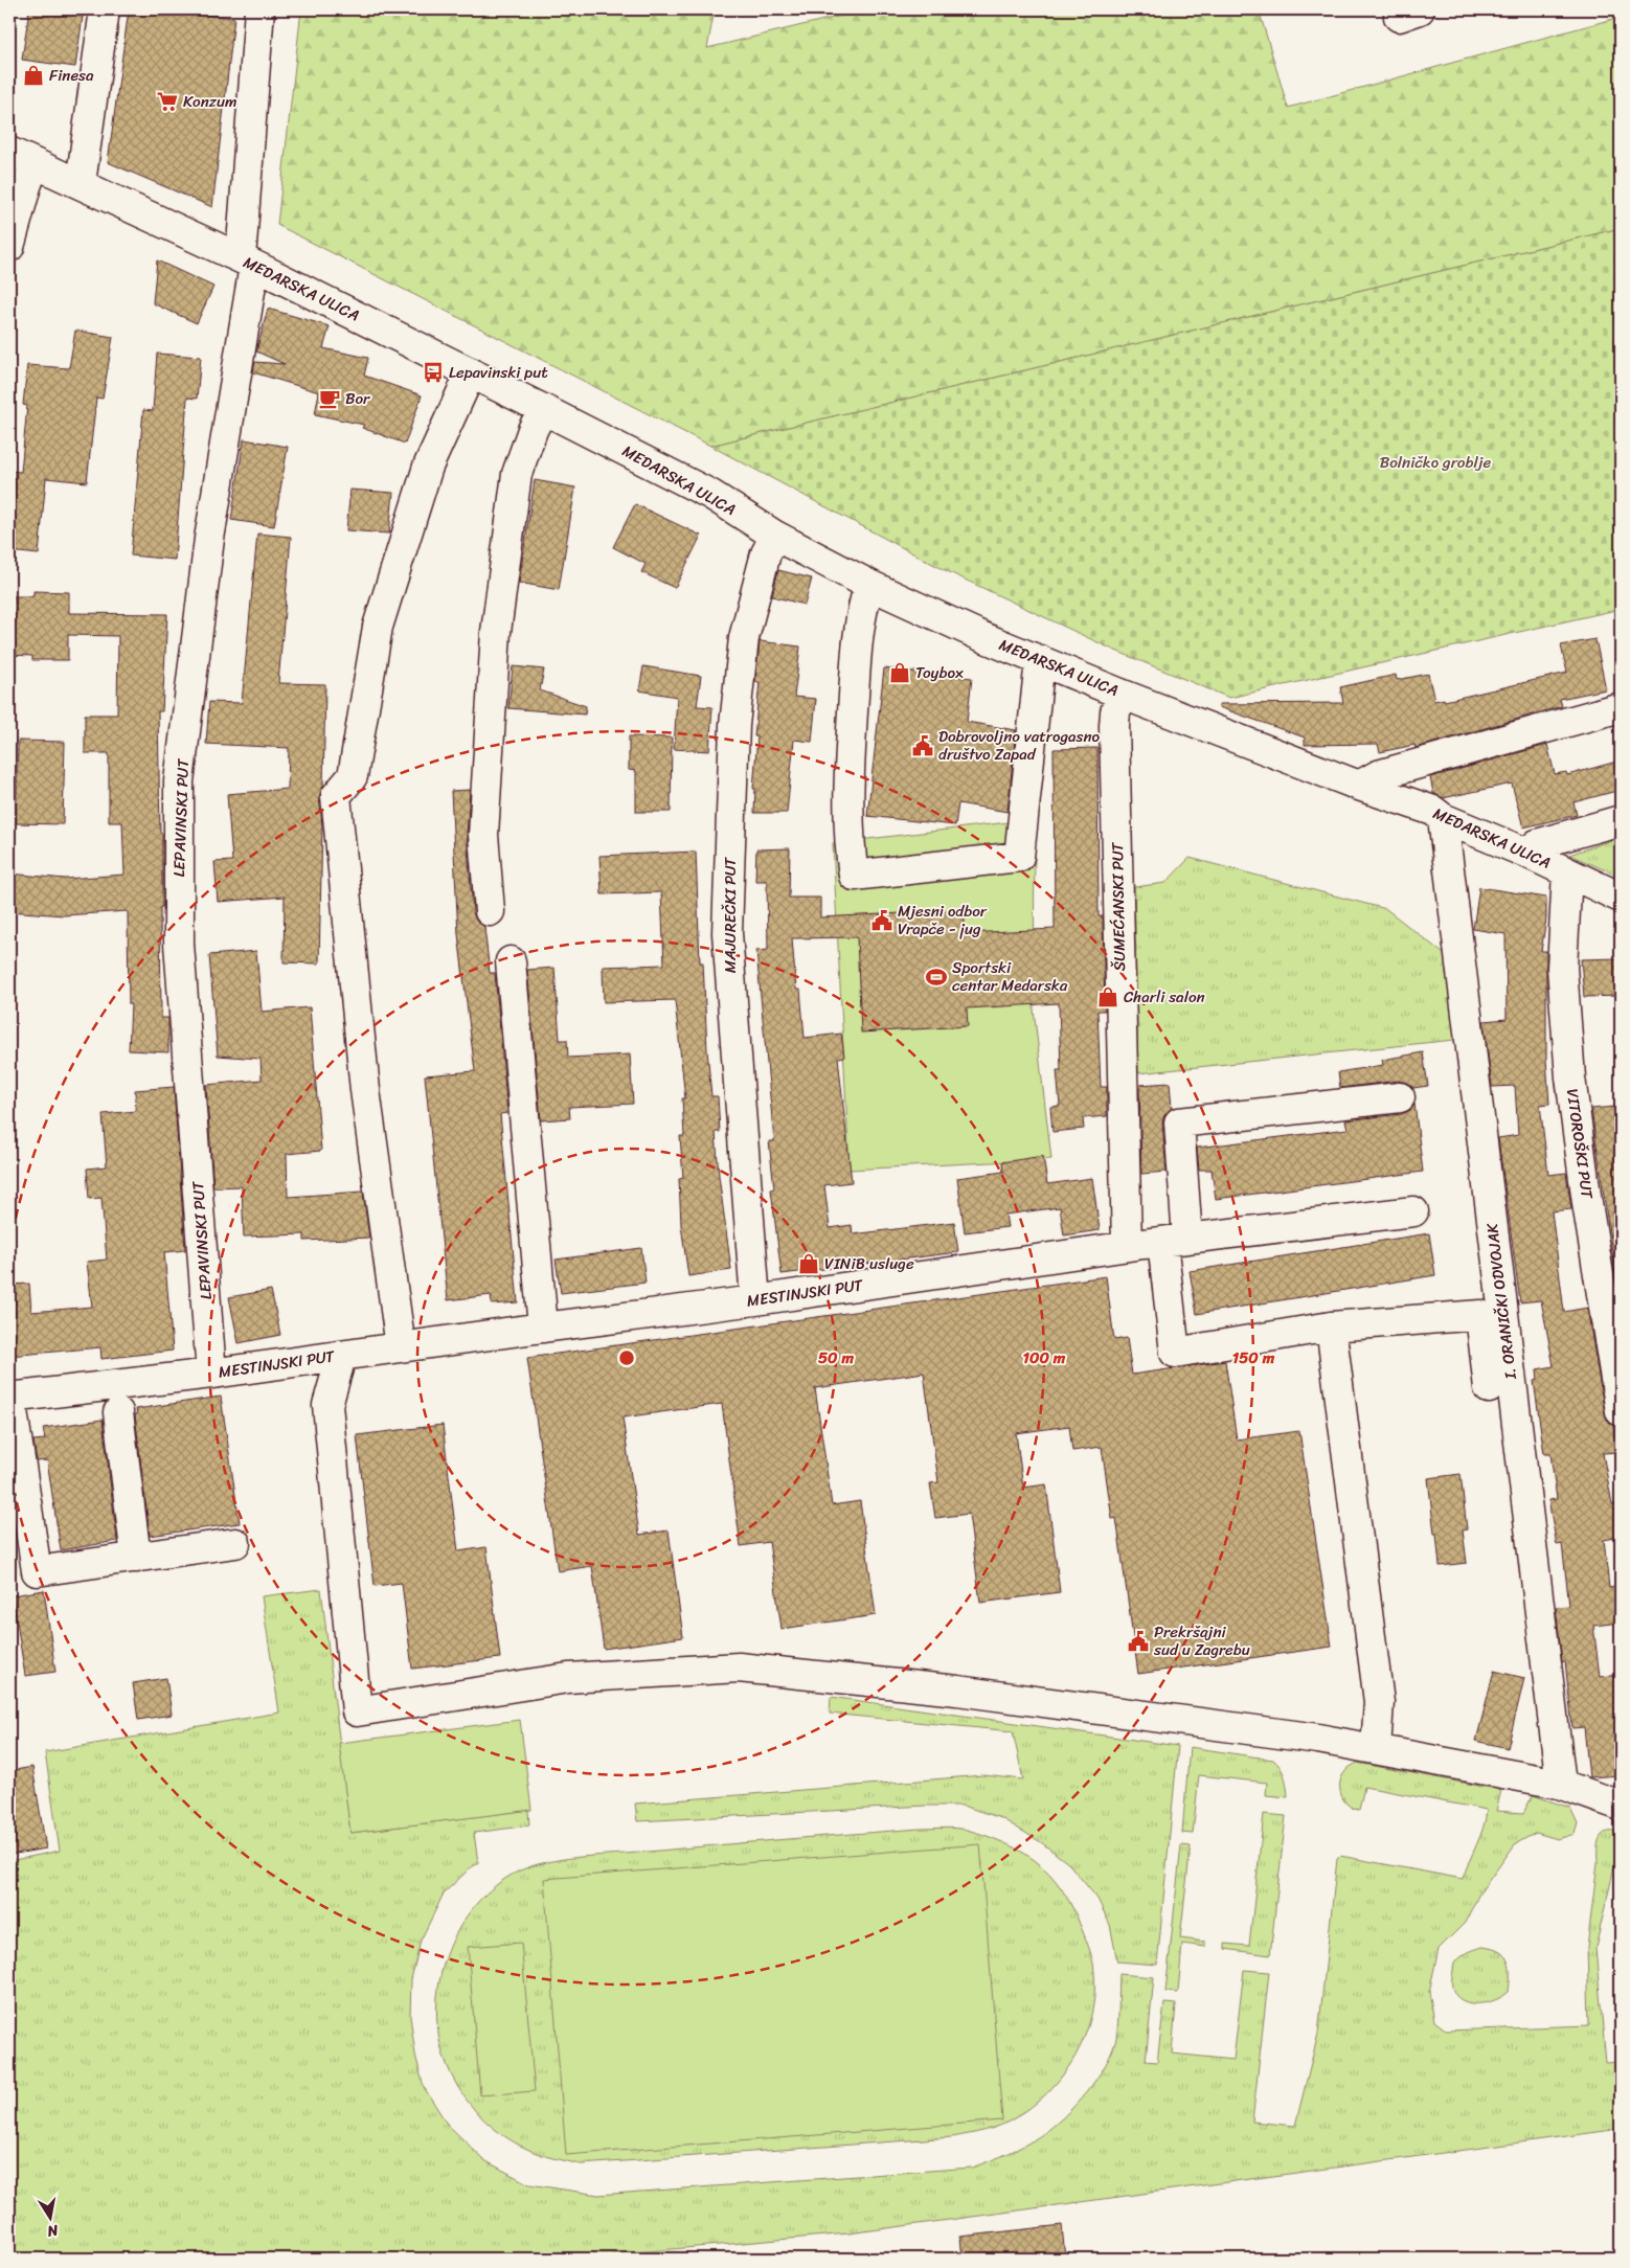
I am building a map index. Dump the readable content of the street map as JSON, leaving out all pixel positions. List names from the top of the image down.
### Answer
{
  "streets": {
    "street": [
      "MEDARSKA ULICA",
      "LEPAVINSKI PUT",
      "ŠUMEĆANSKI PUT",
      "MAJUREČKI PUT",
      "VITOROŠKI PUT",
      "MESTINJSKI PUT",
      "I. ORANIČKI ODVOJAK"
    ]
  },
  "crossings": [
    ["MEDARSKA ULICA", "LEPAVINSKI PUT"],
    ["MEDARSKA ULICA", "ŠUMEĆANSKI PUT"],
    ["MEDARSKA ULICA", "MAJUREČKI PUT"],
    ["MEDARSKA ULICA", "VITOROŠKI PUT"],
    ["MEDARSKA ULICA", "I. ORANIČKI ODVOJAK"],
    ["LEPAVINSKI PUT", "MESTINJSKI PUT"],
    ["ŠUMEĆANSKI PUT", "MESTINJSKI PUT"],
    ["MAJUREČKI PUT", "MESTINJSKI PUT"]
  ],
  "parks": ["Bolničko groblje"],
  "places": {
    "shop": [
      "Finesa",
      "Toybox",
      "Charli salon",
      "VINiB usluge"
    ],
    "supermarket": ["Konzum"],
    "bus stop": ["Lepavinski put"],
    "cafe": ["Bor"],
    "public building": ["Dobrovoljno vatrogasno društvo Zapad", "Mjesni odbor Vrapče - jug", "Prekršajni sud u Zagrebu"],
    "sports": ["Sportski centar Medarska"]
  },
  "north": "bottom",
  "rings": ["50 m", "100 m", "150 m"]
}
